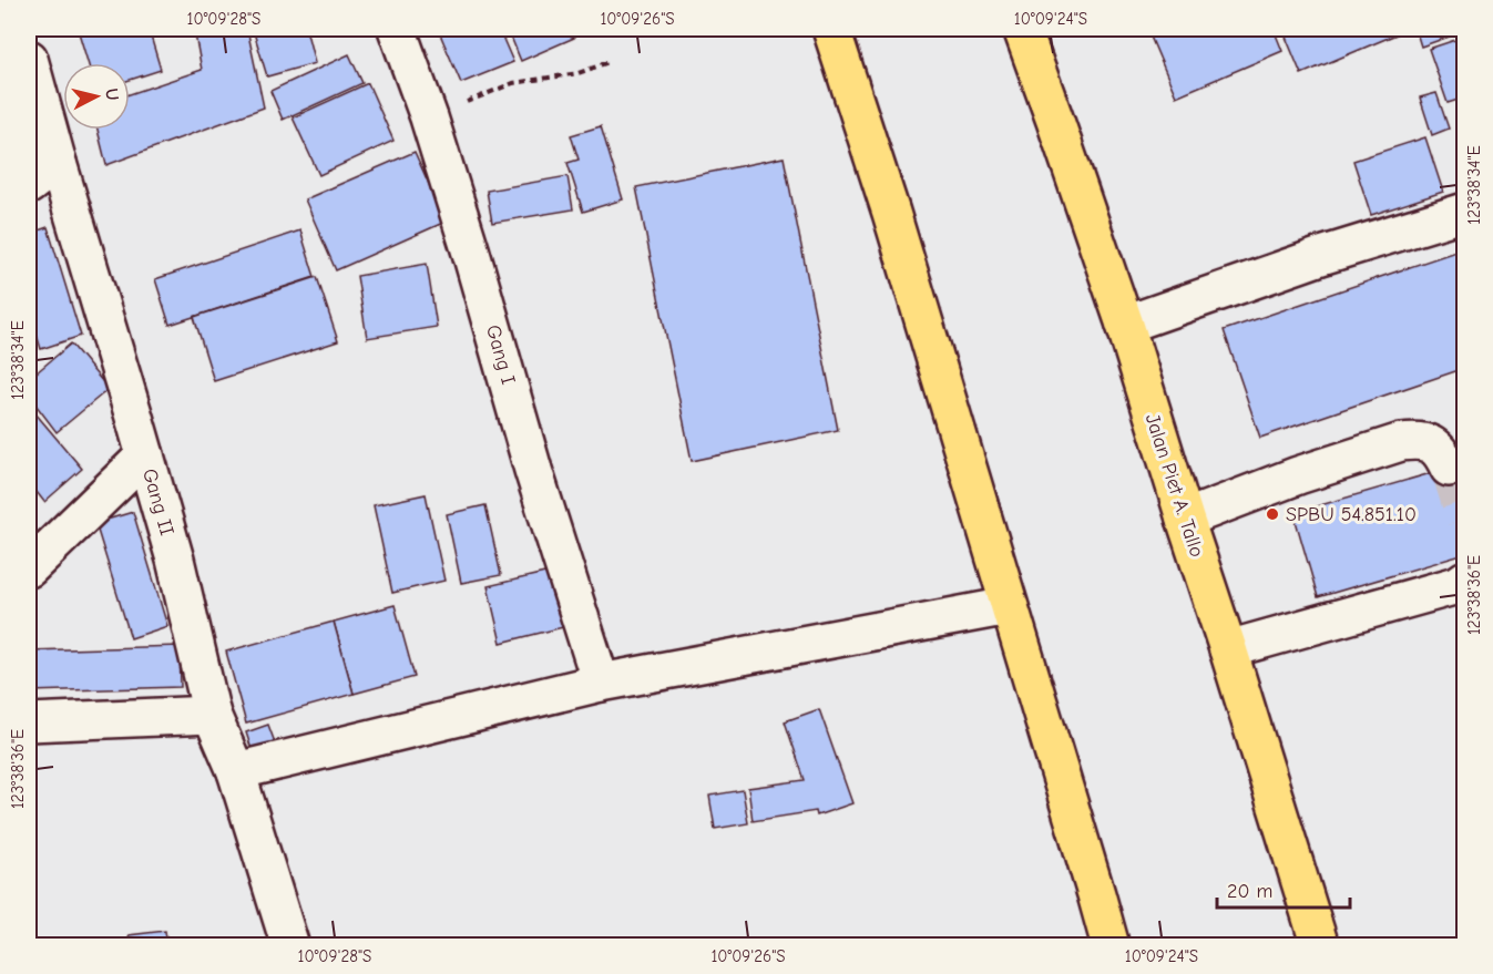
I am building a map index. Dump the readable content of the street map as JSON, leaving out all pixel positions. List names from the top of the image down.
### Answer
{
  "streets": {
    "main road": ["Jalan Piet A. Tallo"],
    "street": ["Gang I", "Gang II"]
  },
  "places": ["SPBU 54.851.10"],
  "scale_bar": "20 m",
  "north": "right",
  "coordinates": [
    "10°09'28\"S",
    "10°09'26\"S",
    "10°09'24\"S",
    "123°38'34\"E",
    "123°38'36\"E"
  ]
}
